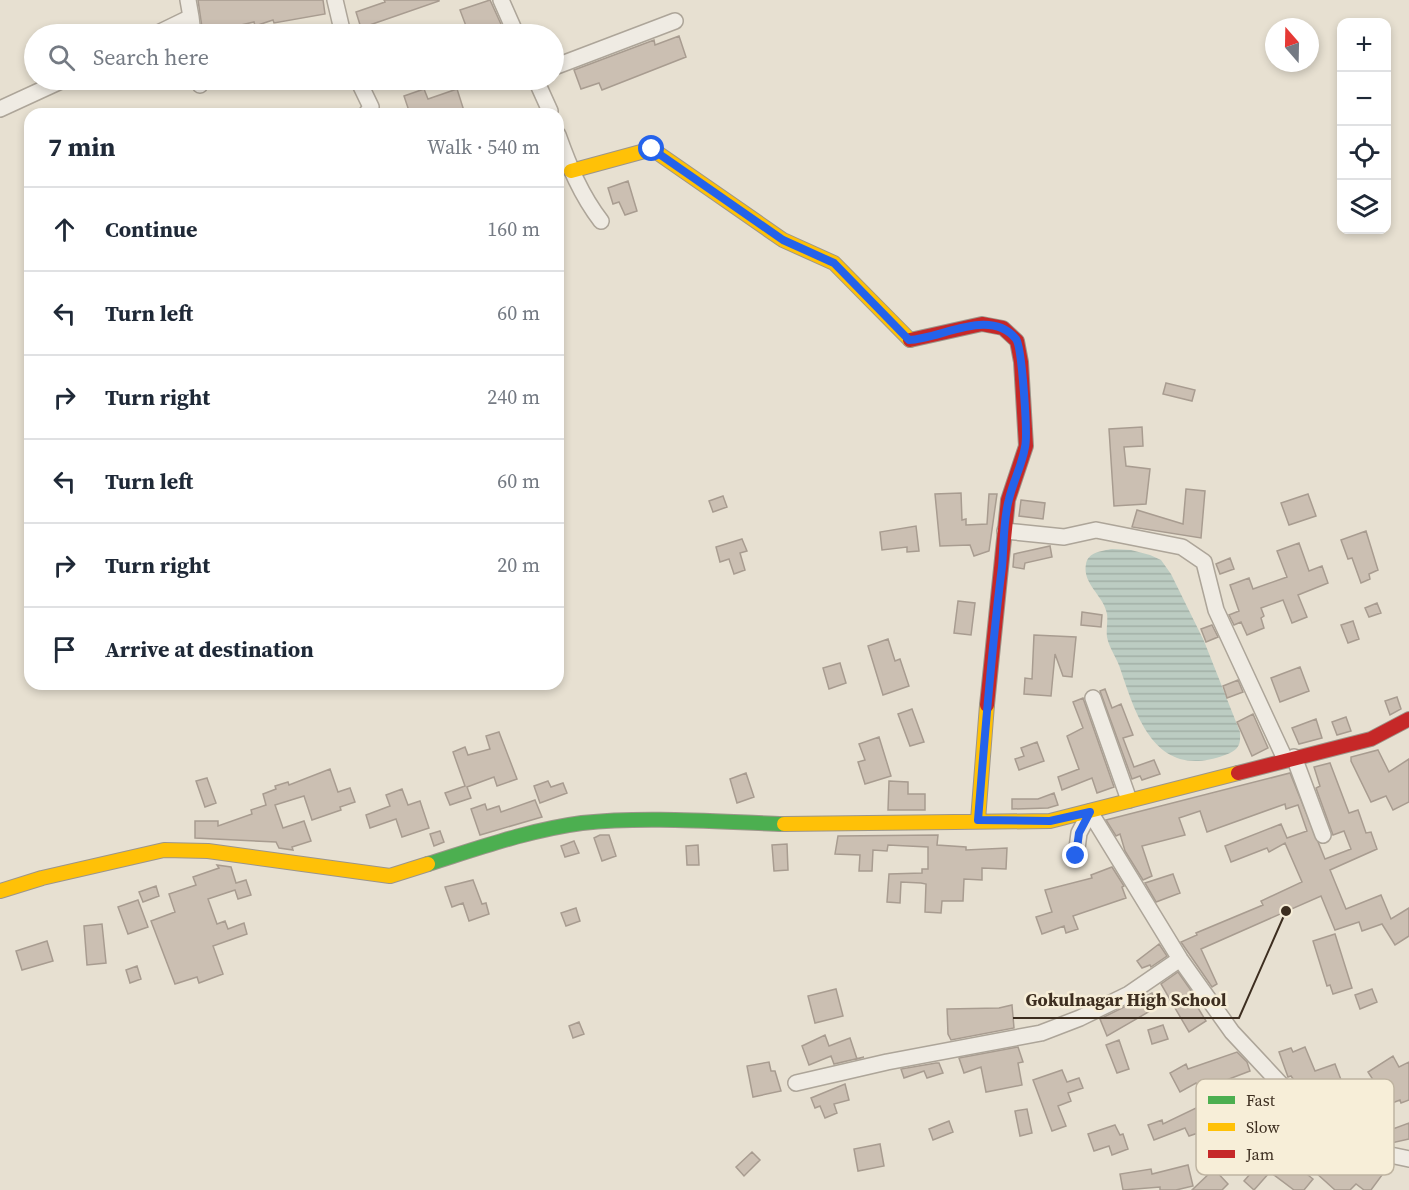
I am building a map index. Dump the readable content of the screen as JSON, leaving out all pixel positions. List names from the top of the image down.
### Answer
{
  "places": ["Gokulnagar High School"],
  "legend": ["Fast", "Slow", "Jam"],
  "north": "top",
  "page": {
    "map_buttons": ["+", "−"],
    "search": "Search here",
    "heading": ["7 min", "Walk · 540 m"],
    "list": [
      ["Continue", "160 m"],
      ["Turn left", "60 m"],
      ["Turn right", "240 m"],
      ["Turn left", "60 m"],
      ["Turn right", "20 m"],
      "Arrive at destination"
    ]
  }
}
